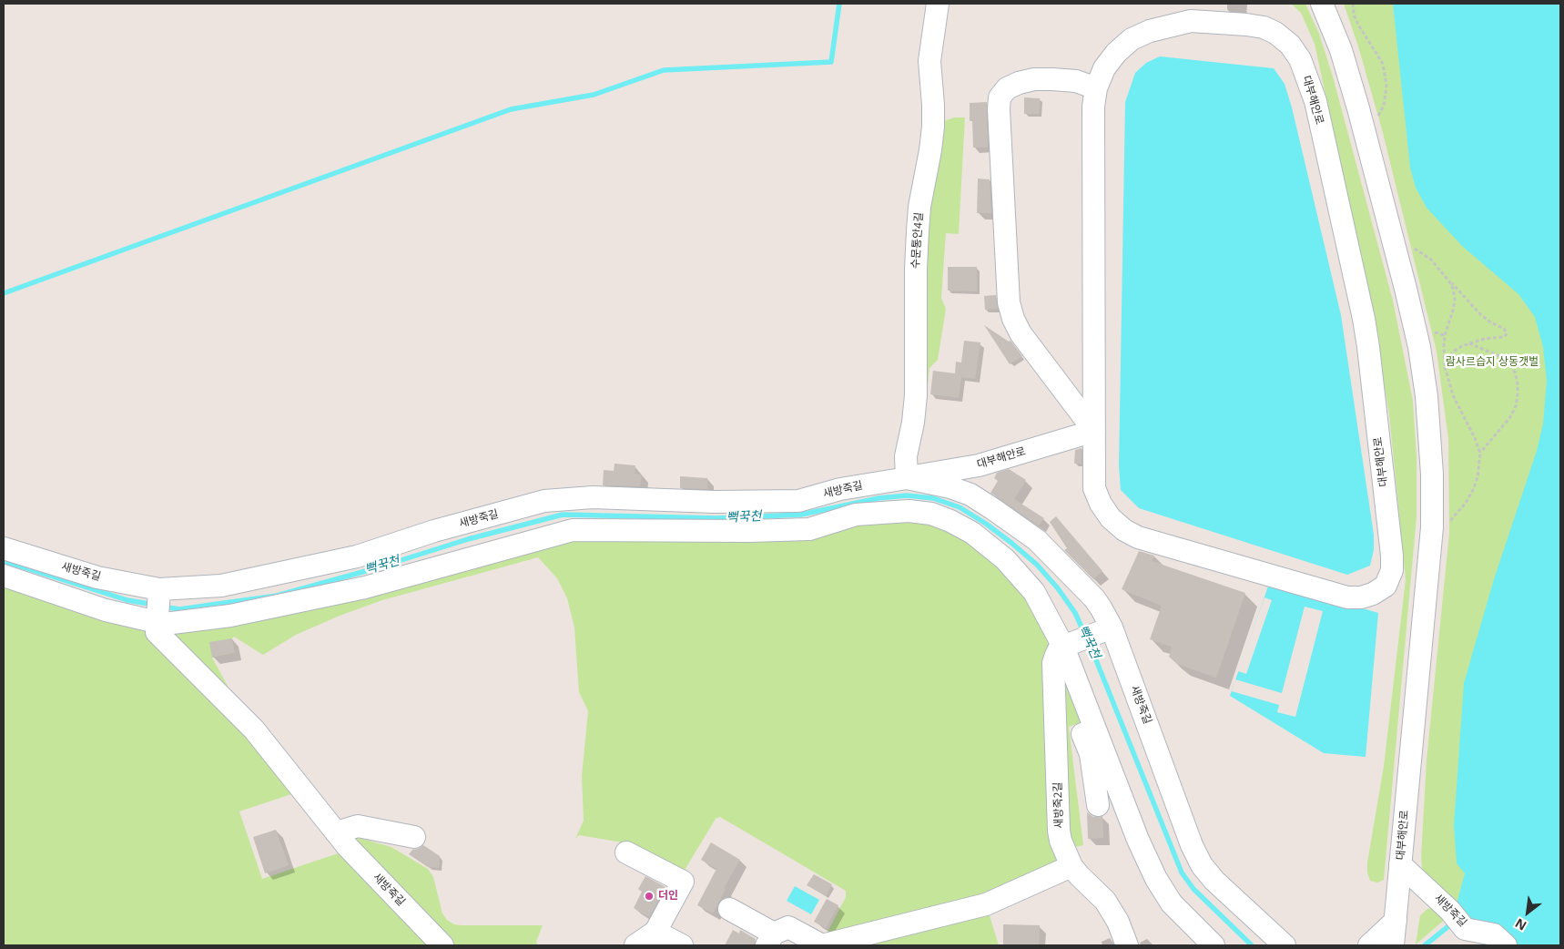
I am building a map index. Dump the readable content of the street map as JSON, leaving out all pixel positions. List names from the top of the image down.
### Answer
{
  "streets": {
    "street": [
      "대부해안로",
      "수문통안4길",
      "새방죽길",
      "새방죽2길"
    ]
  },
  "crossings": [
    ["대부해안로", "수문통안4길"],
    ["대부해안로", "새방죽길"],
    ["수문통안4길", "새방죽길"]
  ],
  "water": ["뻑꾹천"],
  "parks": ["람사르습지 상동갯벌"],
  "places": ["더인"],
  "north": "bottom left"
}
